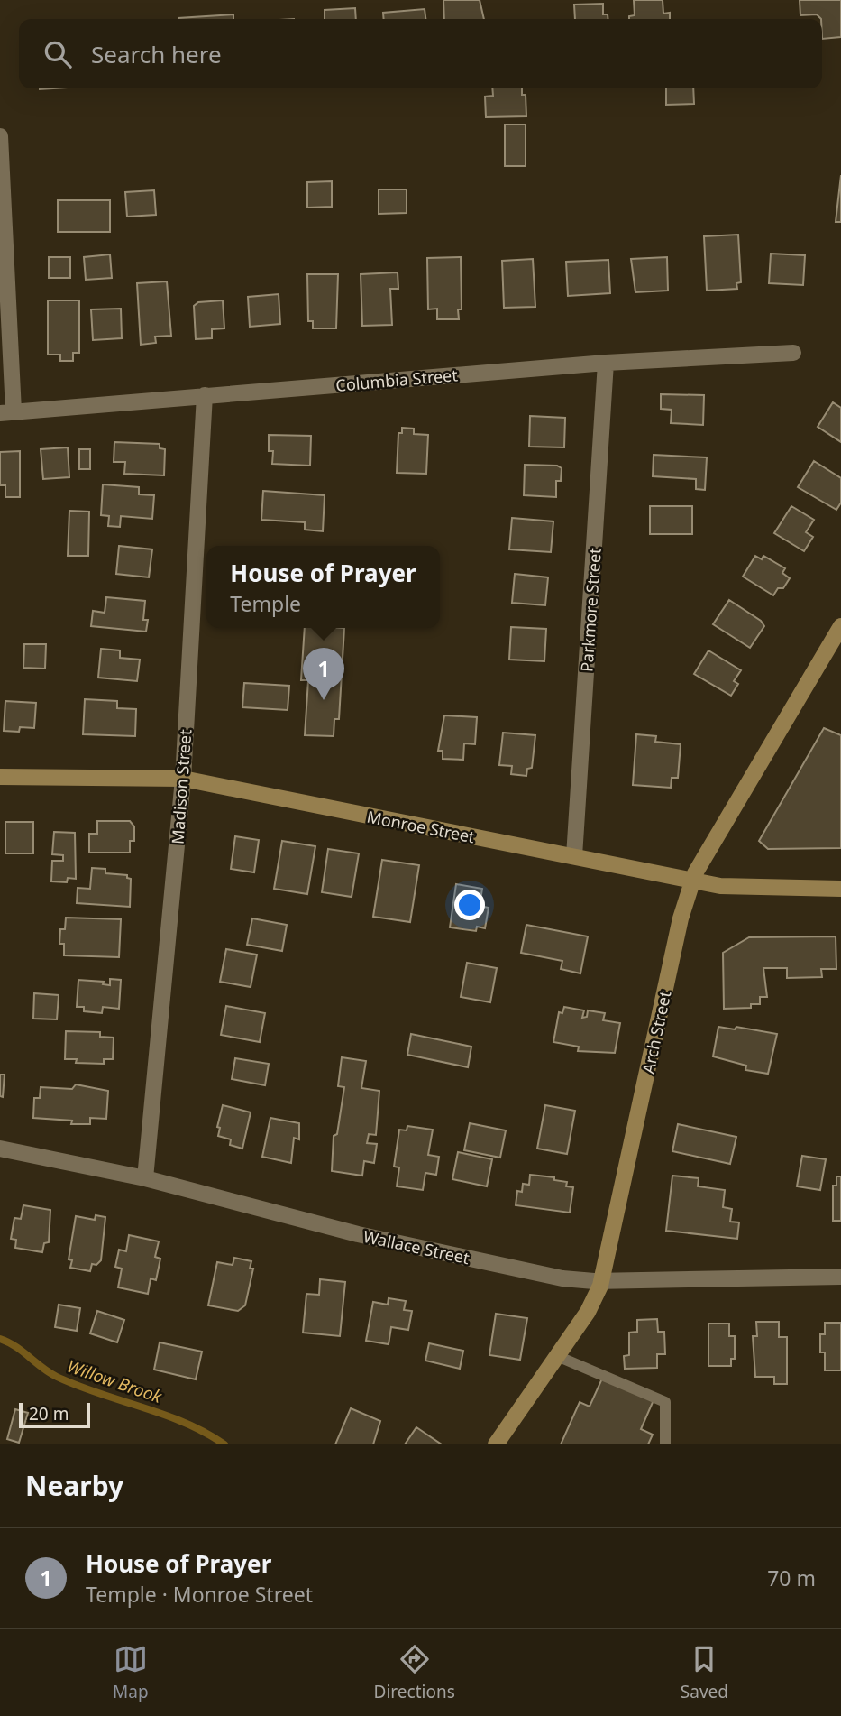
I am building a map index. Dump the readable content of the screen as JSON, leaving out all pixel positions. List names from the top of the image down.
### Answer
{
  "streets": {
    "main road": ["Monroe Street", "Arch Street"],
    "street": [
      "Columbia Street",
      "Parkmore Street",
      "Madison Street",
      "Wallace Street"
    ]
  },
  "crossings": [
    ["Columbia Street", "Parkmore Street"],
    ["Columbia Street", "Madison Street"],
    ["Parkmore Street", "Monroe Street"],
    ["Madison Street", "Monroe Street"],
    ["Madison Street", "Wallace Street"],
    ["Monroe Street", "Arch Street"],
    ["Arch Street", "Wallace Street"]
  ],
  "water": ["Willow Brook"],
  "scale_bar": "20 m",
  "page": {
    "search": "Search here",
    "popup": ["House of Prayer", "Temple"],
    "pins": "1",
    "scale": "20 m",
    "heading": "Nearby",
    "list": [
      {
        "mark": "1",
        "name": "House of Prayer",
        "note": "Temple · Monroe Street",
        "value": "70 m"
      }
    ],
    "nav": ["Map", "Directions", "Saved"]
  }
}
